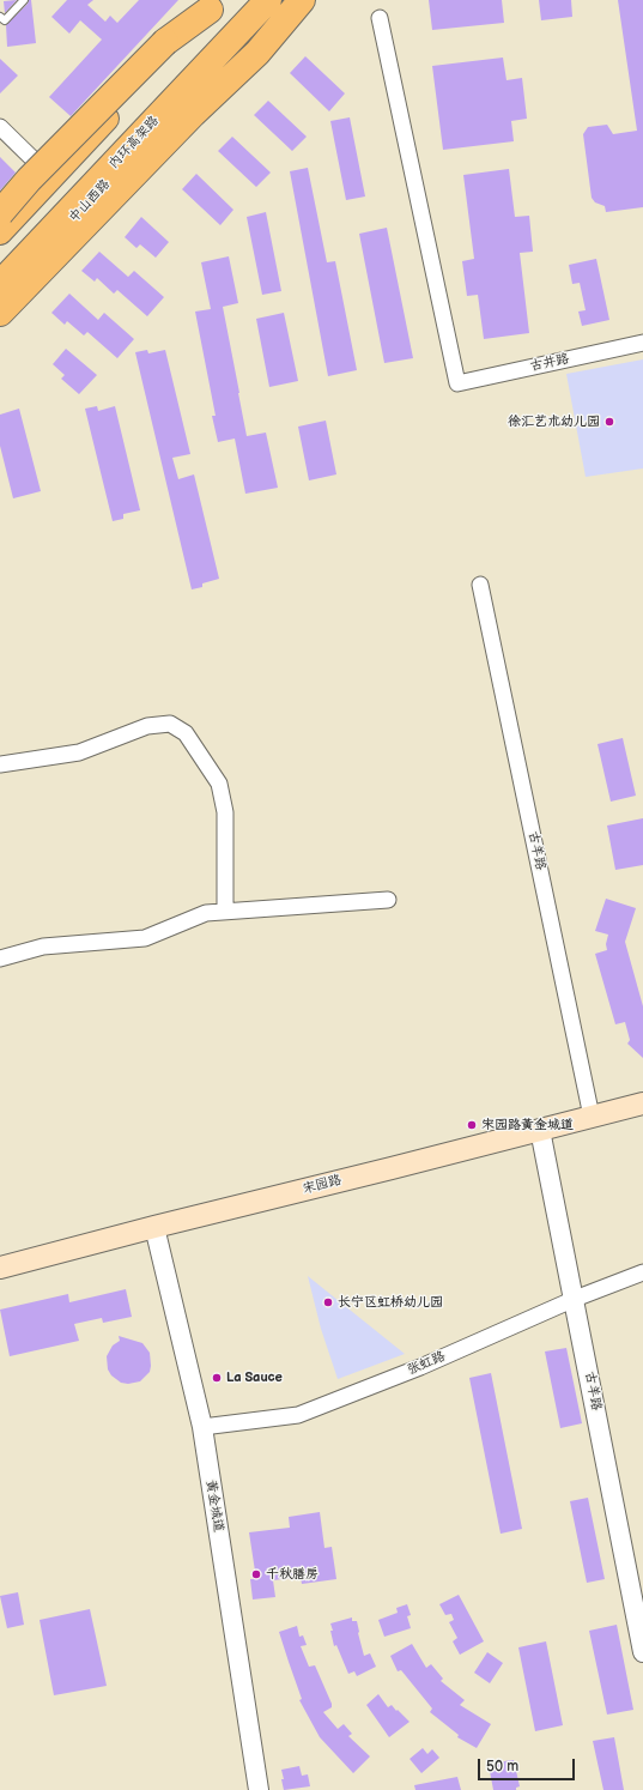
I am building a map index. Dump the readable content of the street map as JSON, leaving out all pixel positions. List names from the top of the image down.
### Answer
{
  "streets": {
    "highway": ["内环高架路"],
    "main road": ["中山西路", "宋园路"],
    "street": [
      "古井路",
      "古羊路",
      "张虹路",
      "黄金城道"
    ]
  },
  "crossings": [
    ["古羊路", "宋园路"],
    ["古羊路", "张虹路"],
    ["宋园路", "黄金城道"],
    ["张虹路", "黄金城道"]
  ],
  "places": [
    "徐汇艺术幼儿园",
    "宋园路黄金城道",
    "长宁区虹桥幼儿园",
    "La Sauce",
    "千秋膳房"
  ],
  "scale_bar": "50 m"
}
